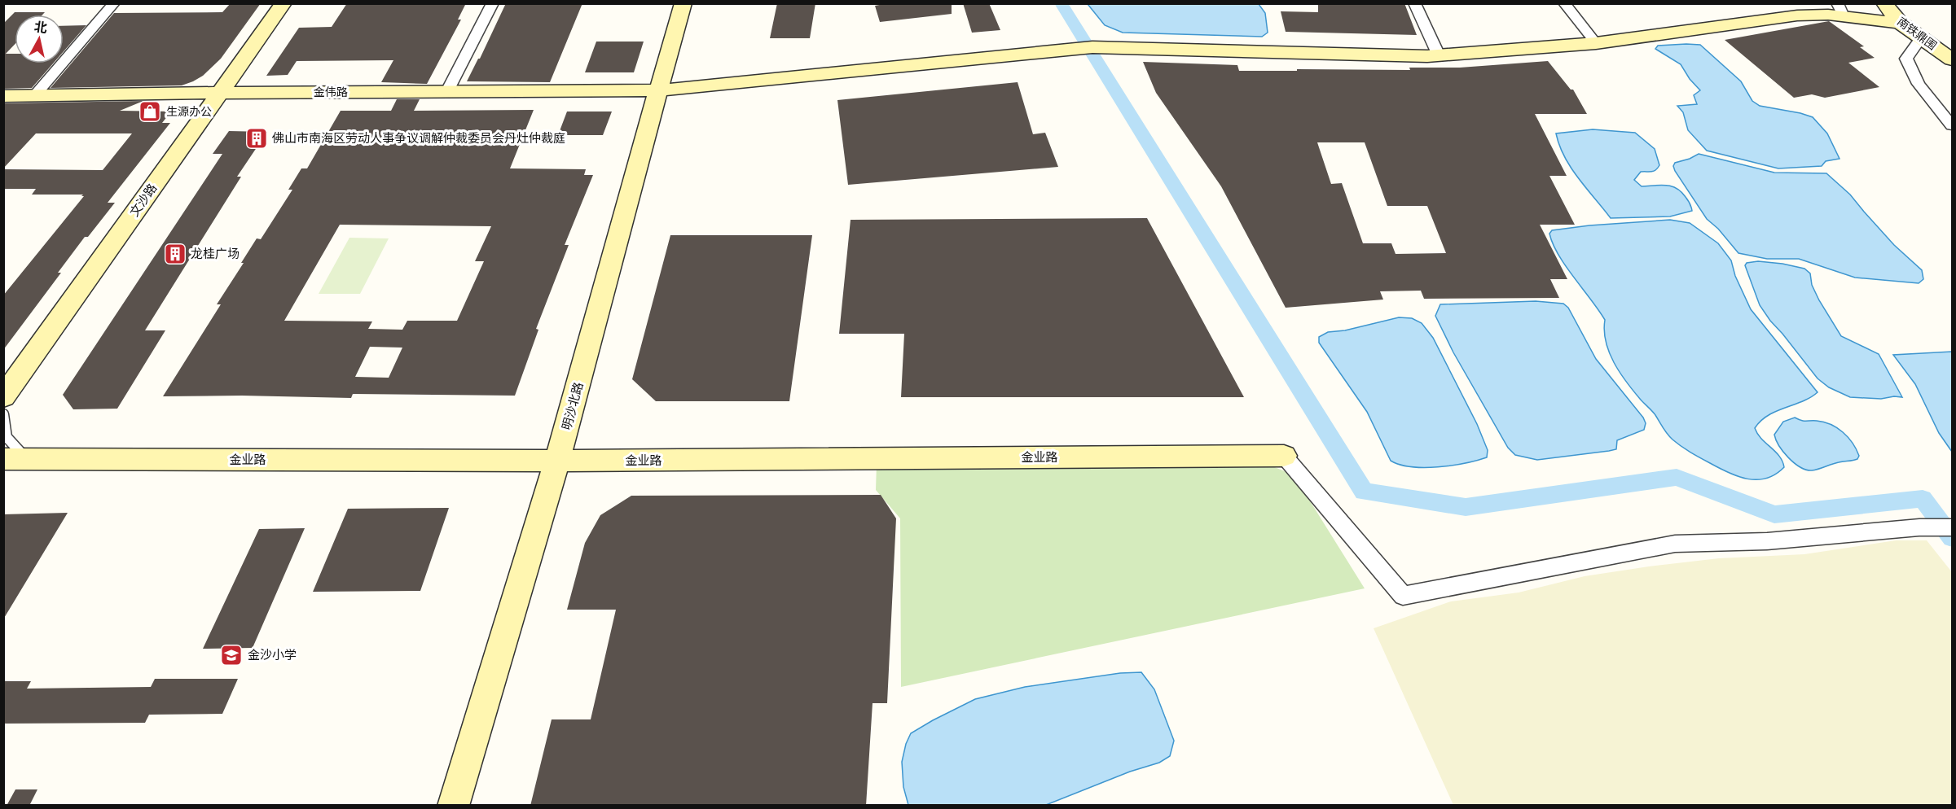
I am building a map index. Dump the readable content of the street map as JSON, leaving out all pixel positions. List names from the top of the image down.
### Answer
{
  "streets": {
    "street": [
      "南铁鼎围",
      "金伟路",
      "文沙路",
      "明沙北路",
      "金业路"
    ]
  },
  "crossings": [
    ["南铁鼎围", "金伟路"],
    ["金伟路", "文沙路"],
    ["金伟路", "明沙北路"],
    ["明沙北路", "金业路"]
  ],
  "places": {
    "shop": ["生源办公"],
    "building": ["佛山市南海区劳动人事争议调解仲裁委员会丹灶仲裁庭", "龙桂广场"],
    "school or university": ["金沙小学"]
  },
  "north": "top"
}
